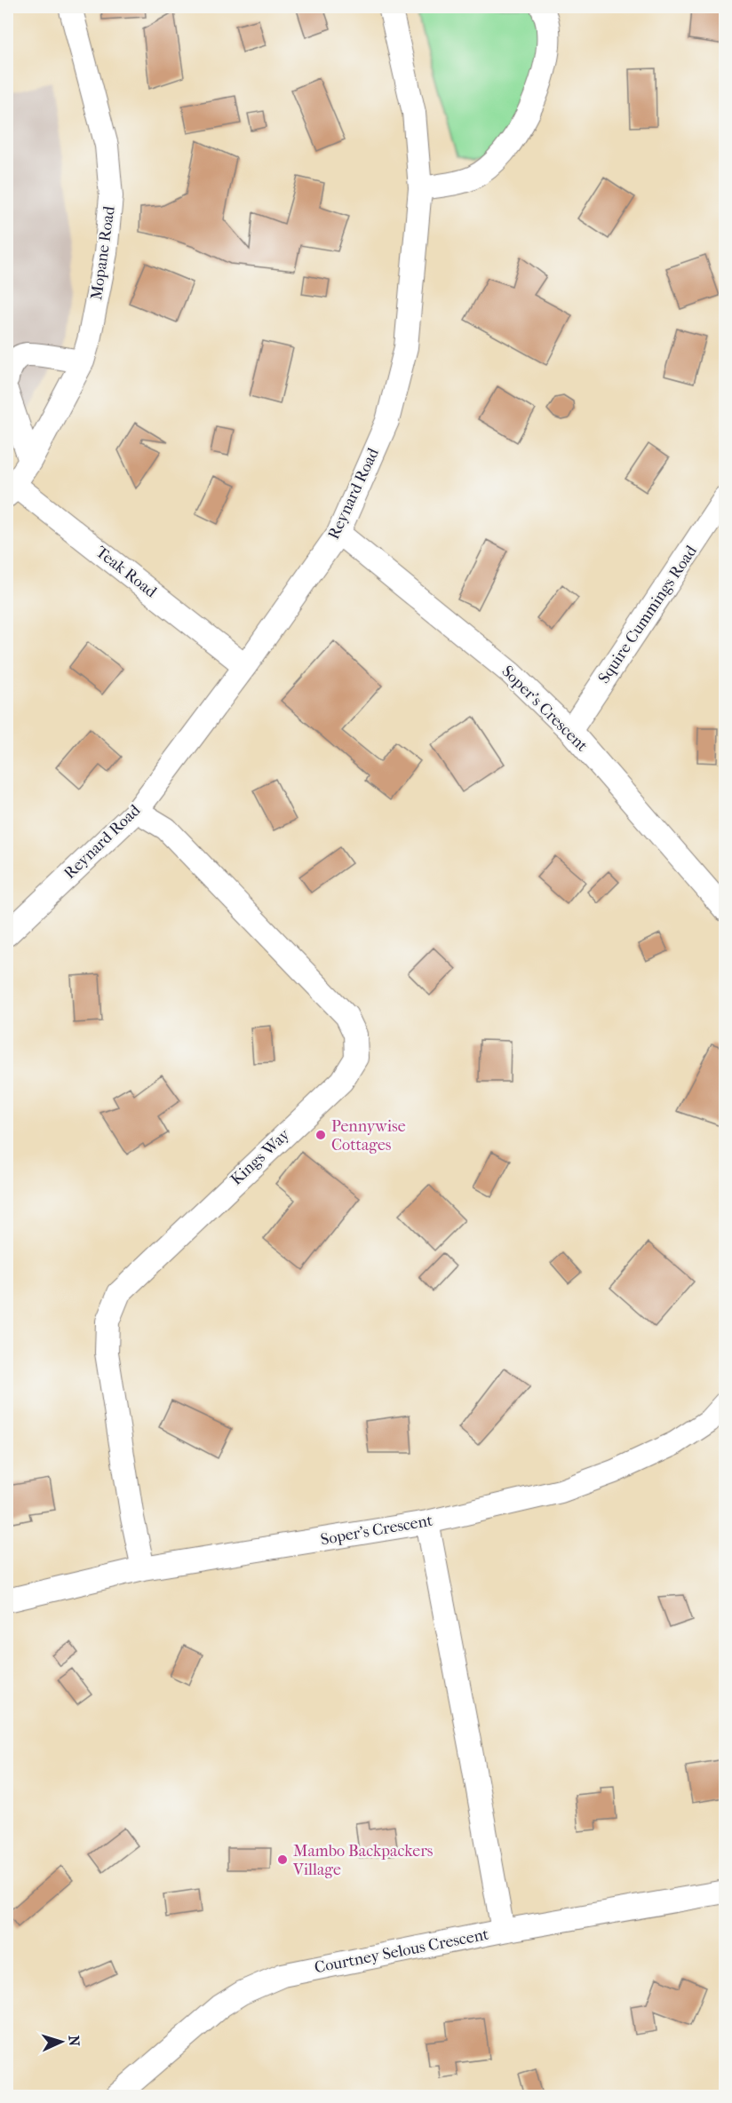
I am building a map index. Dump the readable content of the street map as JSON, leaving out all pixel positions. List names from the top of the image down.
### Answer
{
  "streets": {
    "street": [
      "Mopane Road",
      "Reynard Road",
      "Teak Road",
      "Squire Cummings Road",
      "Soper's Crescent",
      "Kings Way",
      "Courtney Selous Crescent"
    ]
  },
  "crossings": [
    ["Mopane Road", "Teak Road"],
    ["Reynard Road", "Teak Road"],
    ["Reynard Road", "Soper's Crescent"],
    ["Reynard Road", "Kings Way"],
    ["Squire Cummings Road", "Soper's Crescent"],
    ["Soper's Crescent", "Kings Way"]
  ],
  "places": ["Pennywise Cottages", "Mambo Backpackers Village"],
  "north": "right"
}
